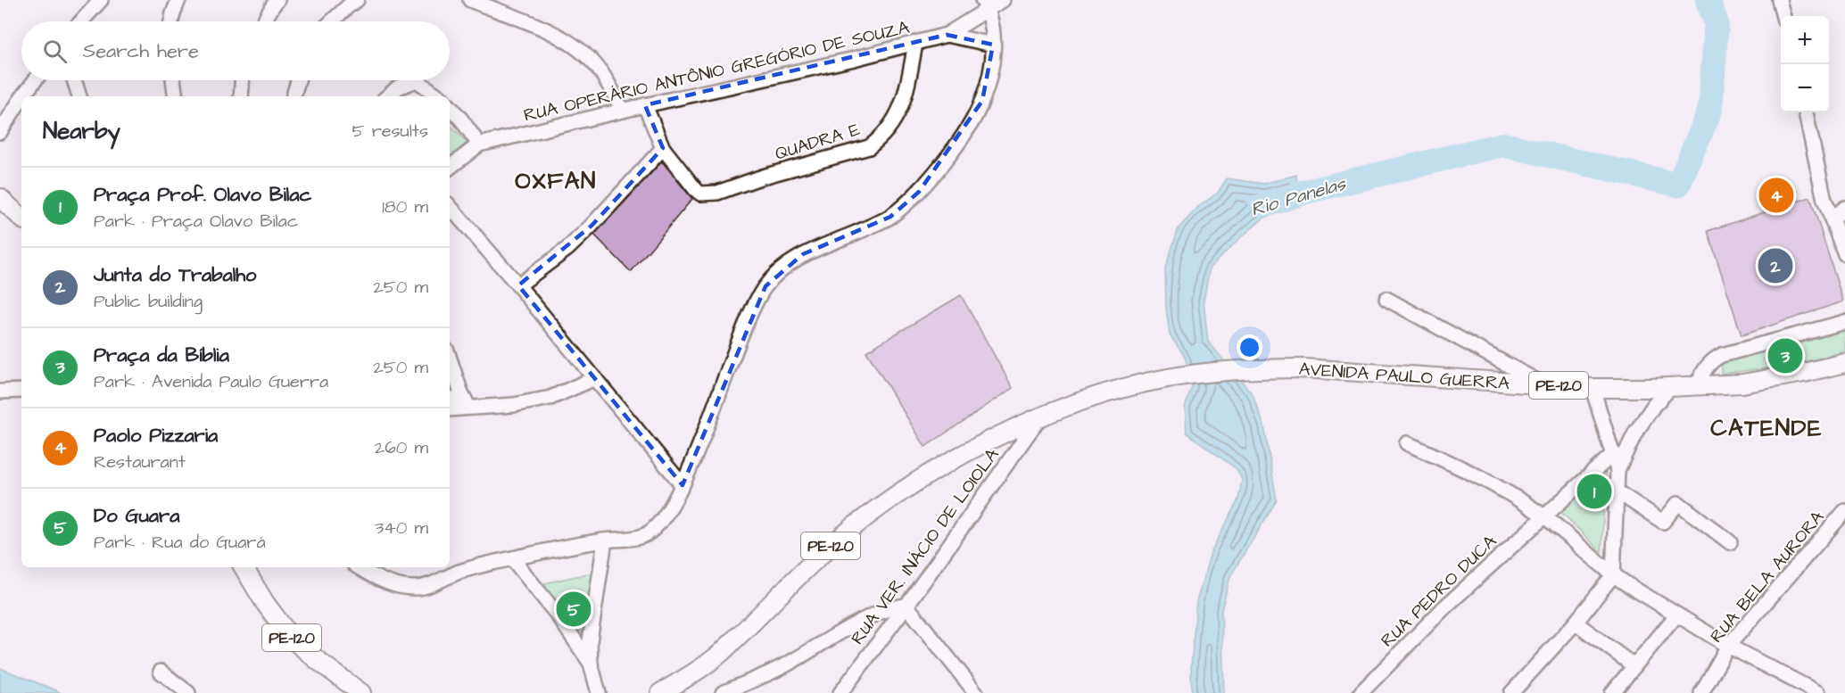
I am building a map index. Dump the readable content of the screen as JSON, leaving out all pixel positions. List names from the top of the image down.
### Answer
{
  "streets": {
    "main road": ["AVENIDA PAULO GUERRA", "PE-120"],
    "street": [
      "RUA OPERÁRIO ANTÔNIO GREGÓRIO DE SOUZA",
      "QUADRA E",
      "RUA VER. INÁCIO DE LOIOLA",
      "RUA BELA AURORA",
      "RUA PEDRO DUCA"
    ]
  },
  "crossings": [
    ["RUA OPERÁRIO ANTÔNIO GREGÓRIO DE SOUZA", "QUADRA E"],
    ["AVENIDA PAULO GUERRA", "PE-120"],
    ["AVENIDA PAULO GUERRA", "RUA VER. INÁCIO DE LOIOLA"],
    ["PE-120", "RUA VER. INÁCIO DE LOIOLA"]
  ],
  "districts": ["OXFAN", "CATENDE"],
  "water": ["Rio Panelas"],
  "page": {
    "map_buttons": ["+", "−"],
    "search": "Search here",
    "heading": ["Nearby", "5 results"],
    "list": [
      {
        "mark": "1",
        "name": "Praça Prof. Olavo Bilac",
        "note": "Park · Praça Olavo Bilac",
        "value": "180 m"
      },
      {
        "mark": "2",
        "name": "Junta do Trabalho",
        "note": "Public building",
        "value": "250 m"
      },
      {
        "mark": "3",
        "name": "Praça da Bíblia",
        "note": "Park · Avenida Paulo Guerra",
        "value": "250 m"
      },
      {
        "mark": "4",
        "name": "Paolo Pizzaria",
        "note": "Restaurant",
        "value": "260 m"
      },
      {
        "mark": "5",
        "name": "Do Guara",
        "note": "Park · Rua do Guará",
        "value": "340 m"
      }
    ],
    "pins": [
      "4",
      "2",
      "3",
      "1",
      "5"
    ]
  }
}
